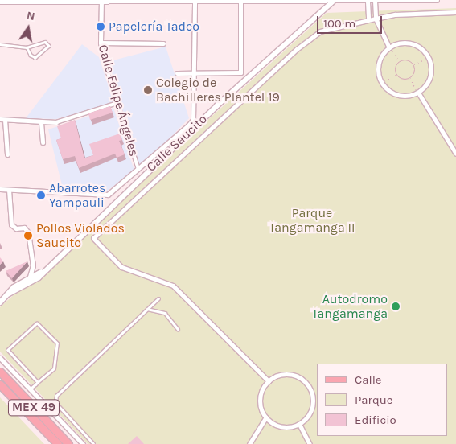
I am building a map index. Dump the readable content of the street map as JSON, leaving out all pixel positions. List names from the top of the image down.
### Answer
{
  "streets": {
    "main road": ["MEX 49"],
    "street": ["Calle Felipe Ángeles", "Calle Saucito"]
  },
  "crossings": [
    ["Calle Felipe Ángeles", "Calle Saucito"]
  ],
  "parks": ["Parque Tangamanga II"],
  "places": [
    "Papelería Tadeo",
    "Colegio de Bachilleres Plantel 19",
    "Abarrotes Yampauli",
    "Pollos Violados Saucito",
    "Autodromo Tangamanga"
  ],
  "legend": ["Calle", "Parque", "Edificio"],
  "scale_bar": "100 m",
  "north": "top"
}
